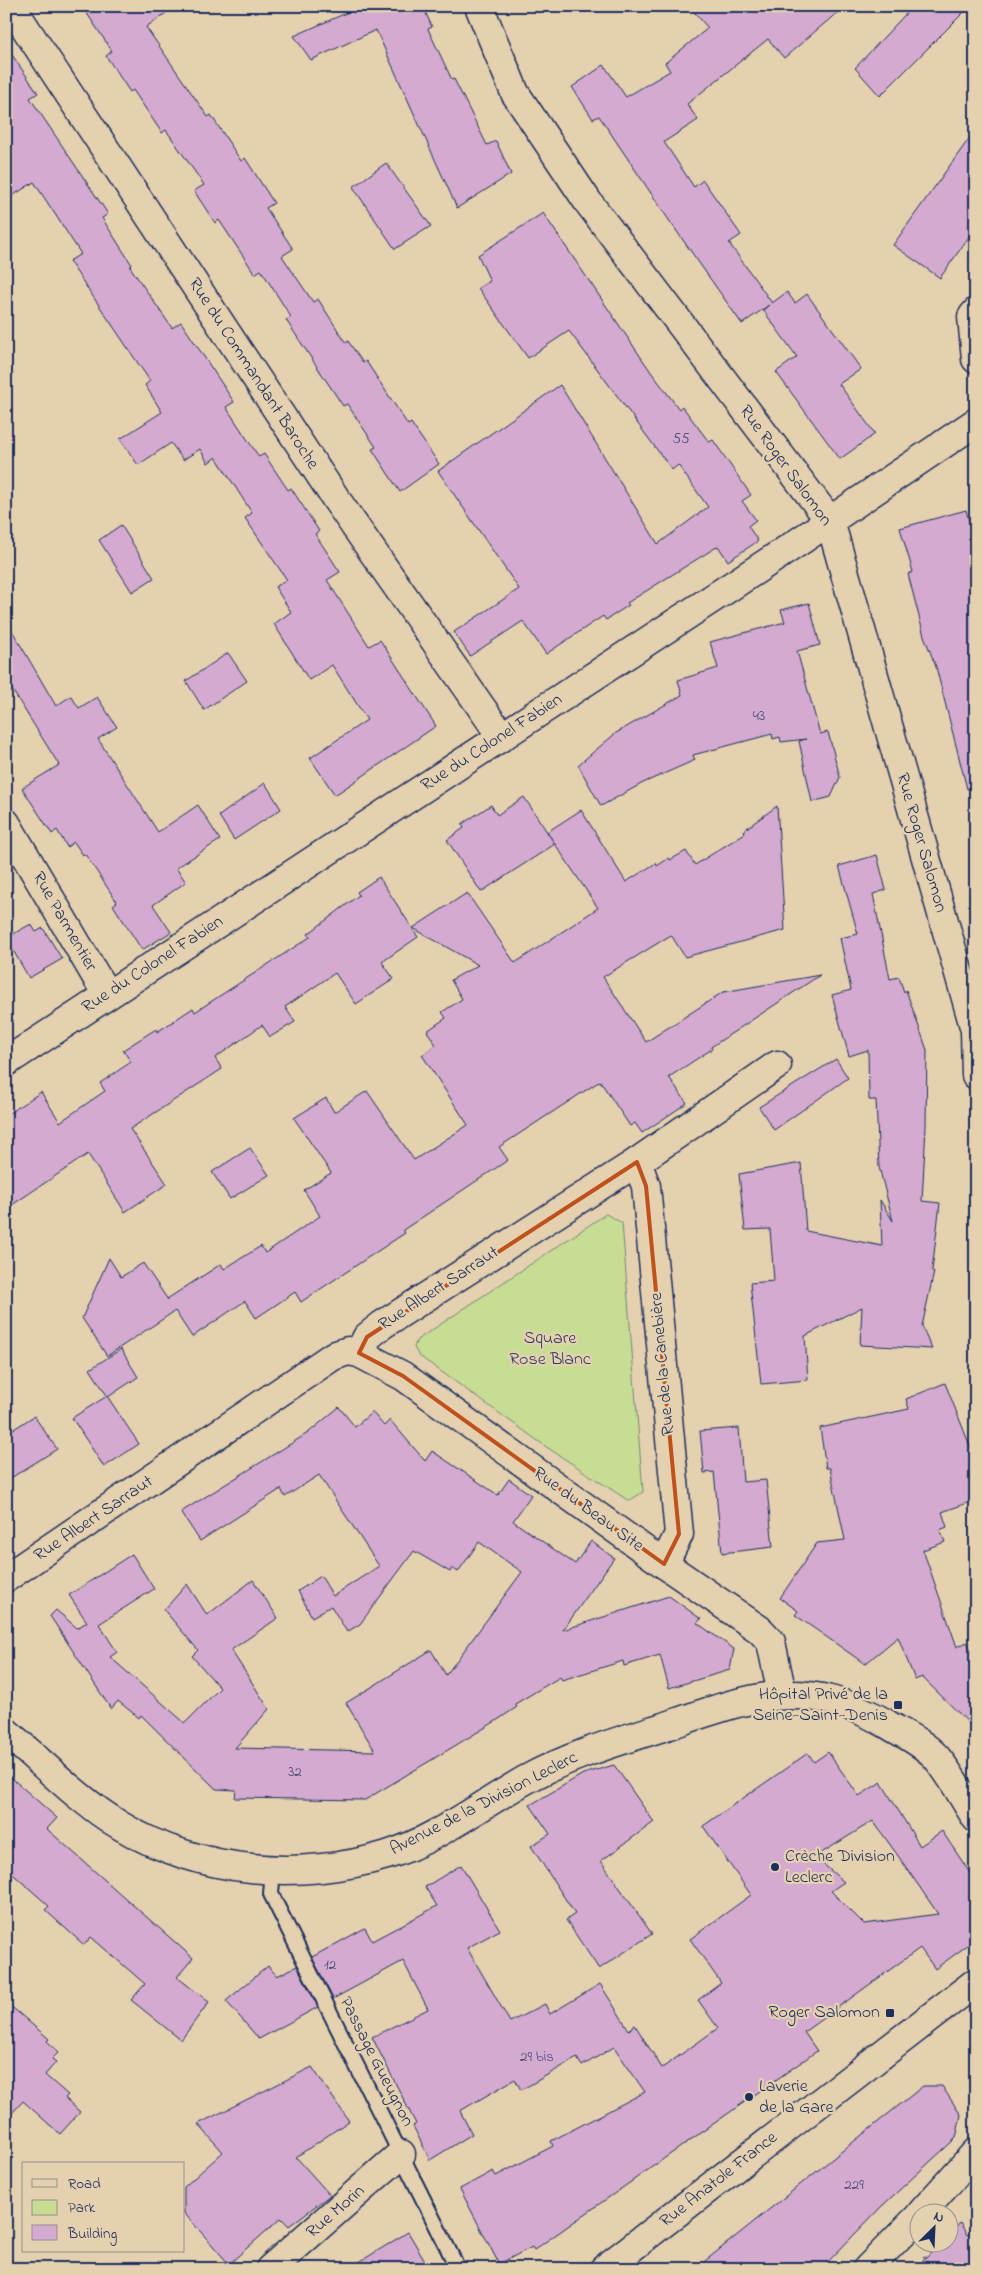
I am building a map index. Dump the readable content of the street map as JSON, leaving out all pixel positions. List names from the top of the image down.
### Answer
{
  "streets": {
    "street": [
      "Rue du Commandant Baroche",
      "Rue Roger Salomon",
      "Rue du Colonel Fabien",
      "Rue Parmentier",
      "Rue Albert Sarraut",
      "Rue de la Canebière",
      "Rue du Beau Site",
      "Avenue de la Division Leclerc",
      "Rue Anatole France",
      "Rue Morin"
    ],
    "lane": ["Passage Gueugnon"]
  },
  "crossings": [
    ["Rue du Commandant Baroche", "Rue du Colonel Fabien"],
    ["Rue Roger Salomon", "Rue du Colonel Fabien"],
    ["Rue du Colonel Fabien", "Rue Parmentier"],
    ["Rue Albert Sarraut", "Rue de la Canebière"],
    ["Rue Albert Sarraut", "Rue du Beau Site"],
    ["Rue de la Canebière", "Rue du Beau Site"],
    ["Rue du Beau Site", "Avenue de la Division Leclerc"],
    ["Avenue de la Division Leclerc", "Passage Gueugnon"],
    ["Passage Gueugnon", "Rue Morin"]
  ],
  "parks": ["Square Rose Blanc"],
  "places": {
    "transit": ["Hôpital Privé de la Seine-Saint-Denis", "Roger Salomon"],
    "other": ["Crèche Division Leclerc", "Laverie de la Gare"]
  },
  "house_numbers": [
    "55",
    "43",
    "32",
    "12",
    "29 bis",
    "229"
  ],
  "legend": ["Road", "Park", "Building"],
  "north": "top right"
}
